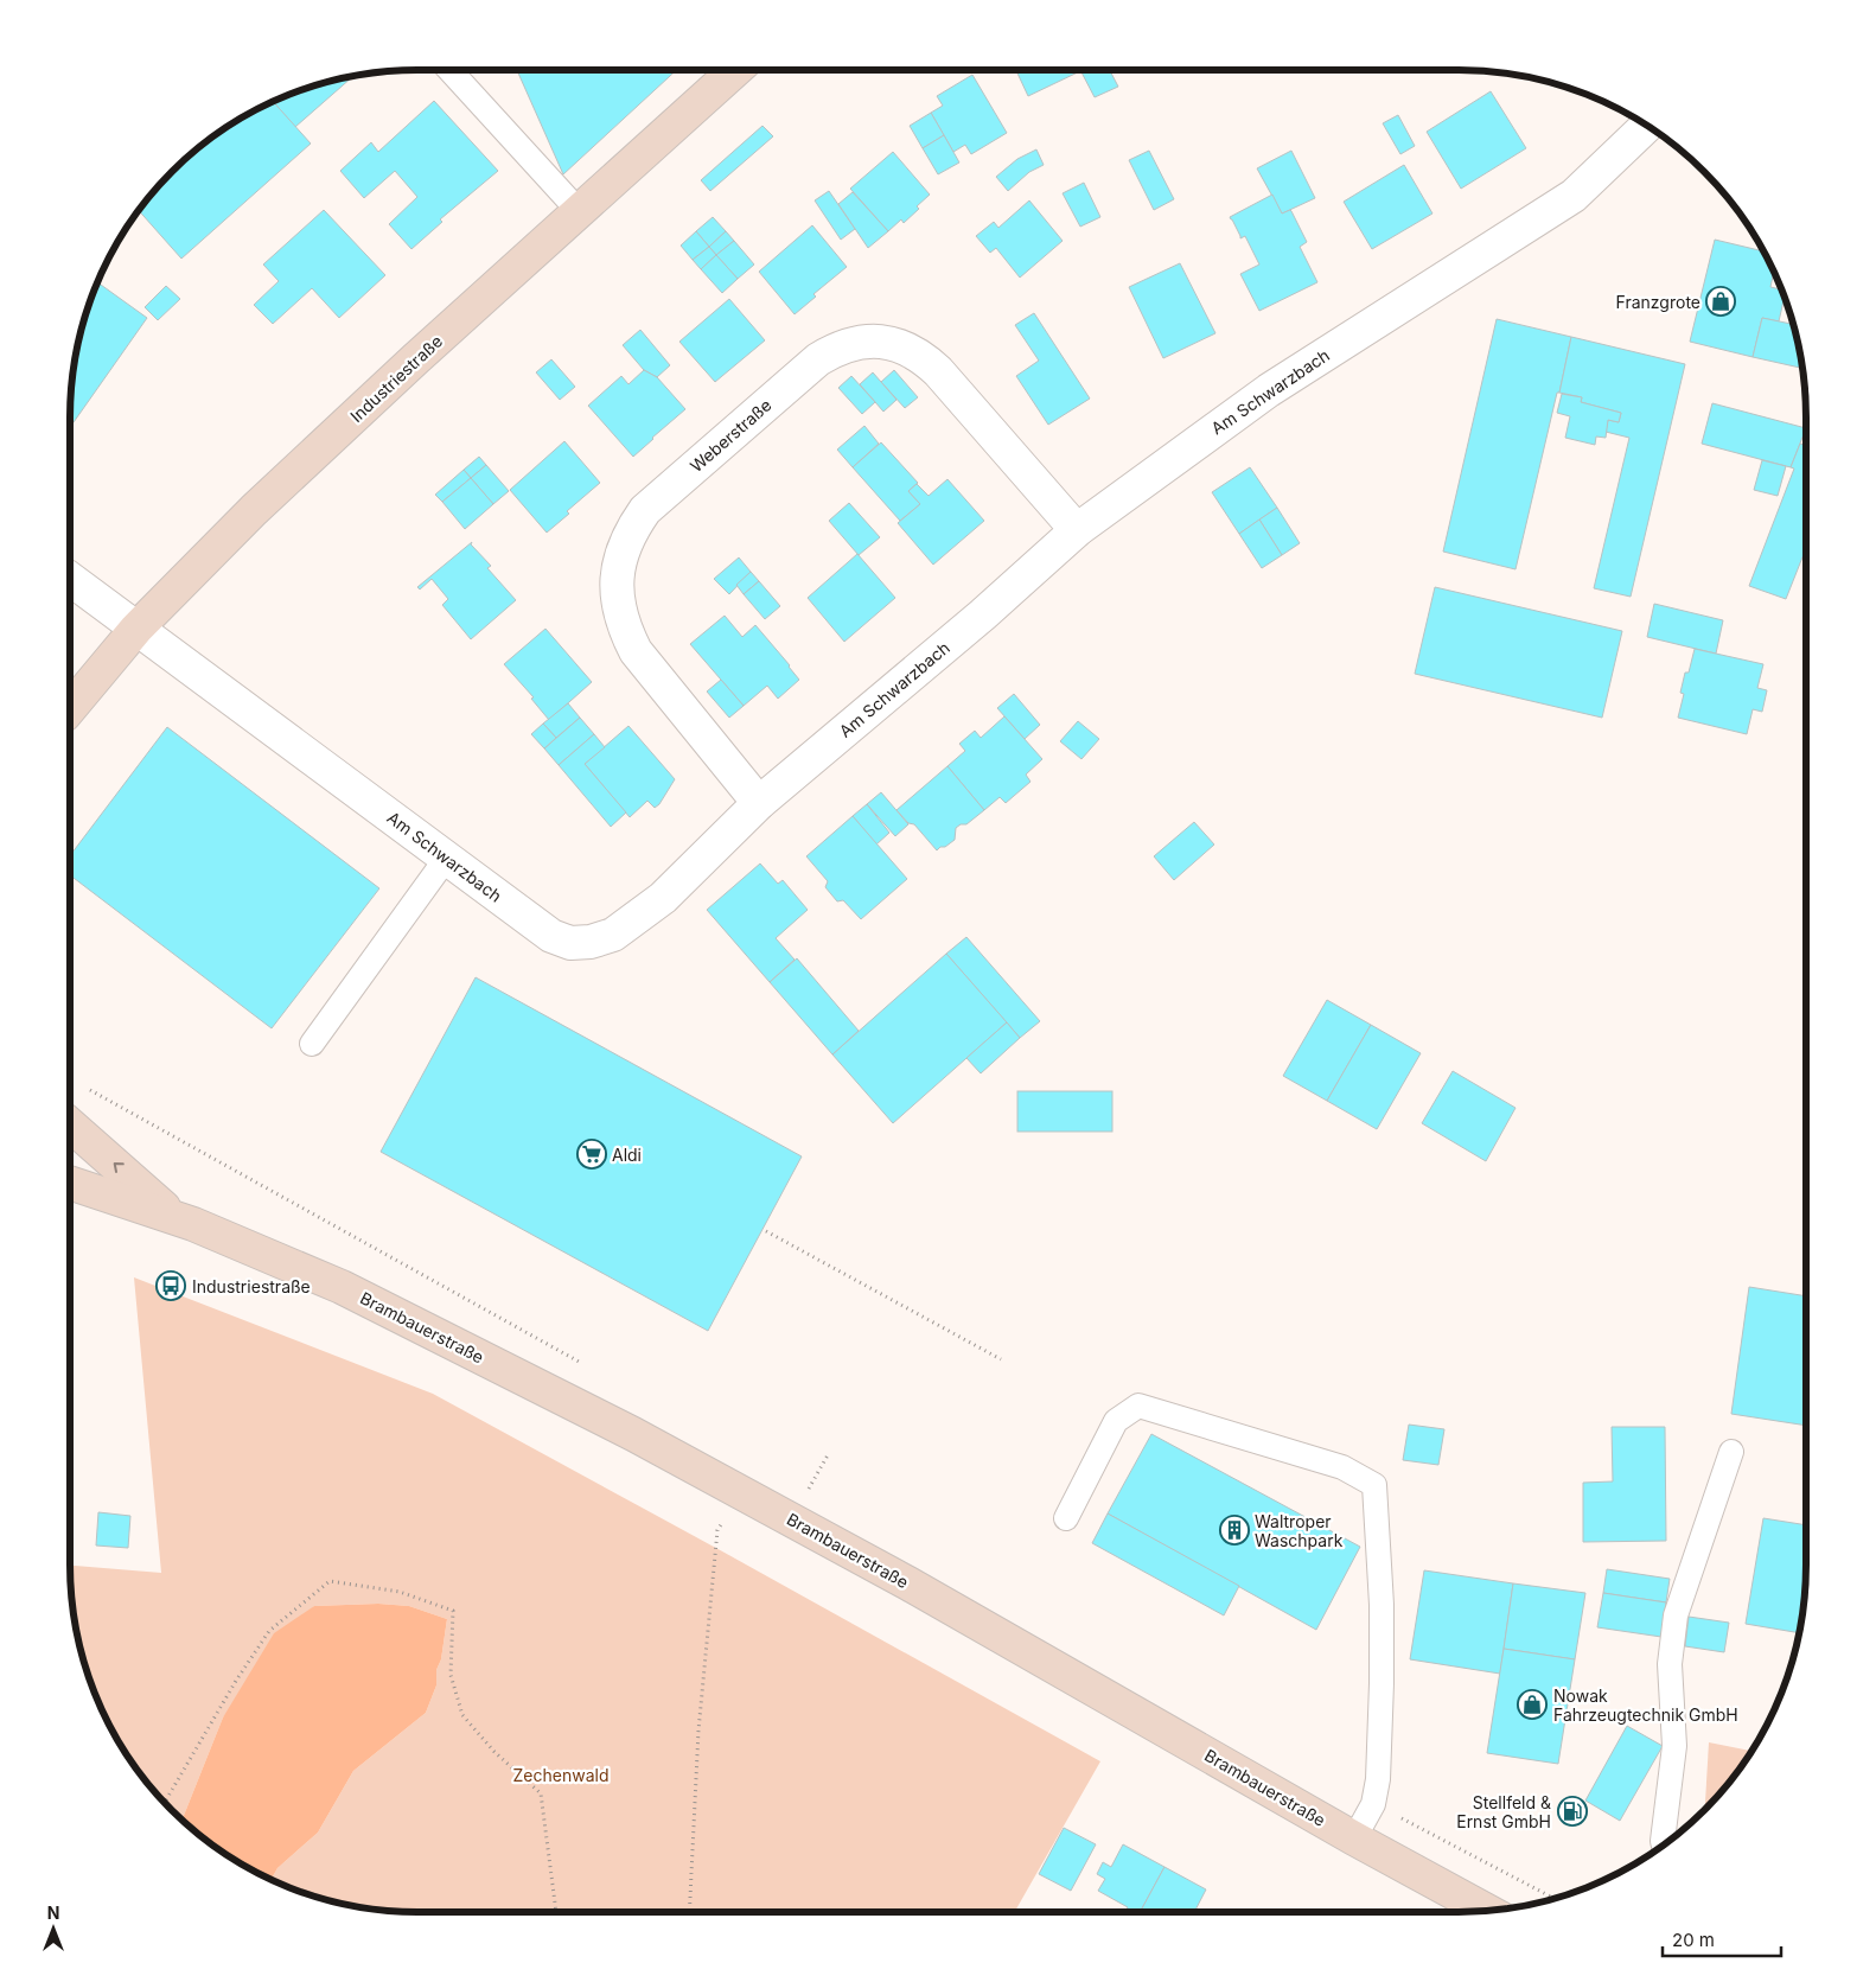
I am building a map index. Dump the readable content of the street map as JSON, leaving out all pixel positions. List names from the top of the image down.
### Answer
{
  "streets": {
    "main road": ["Industriestraße", "Brambauerstraße"],
    "street": ["Am Schwarzbach", "Weberstraße"]
  },
  "crossings": [
    ["Industriestraße", "Am Schwarzbach"],
    ["Am Schwarzbach", "Weberstraße"]
  ],
  "parks": ["Zechenwald"],
  "places": {
    "shop": ["Franzgrote", "Nowak Fahrzeugtechnik GmbH"],
    "supermarket": ["Aldi"],
    "bus stop": ["Industriestraße"],
    "building": ["Waltroper Waschpark"],
    "fuel station": ["Stellfeld & Ernst GmbH"]
  },
  "scale_bar": "20 m",
  "north": "top"
}
